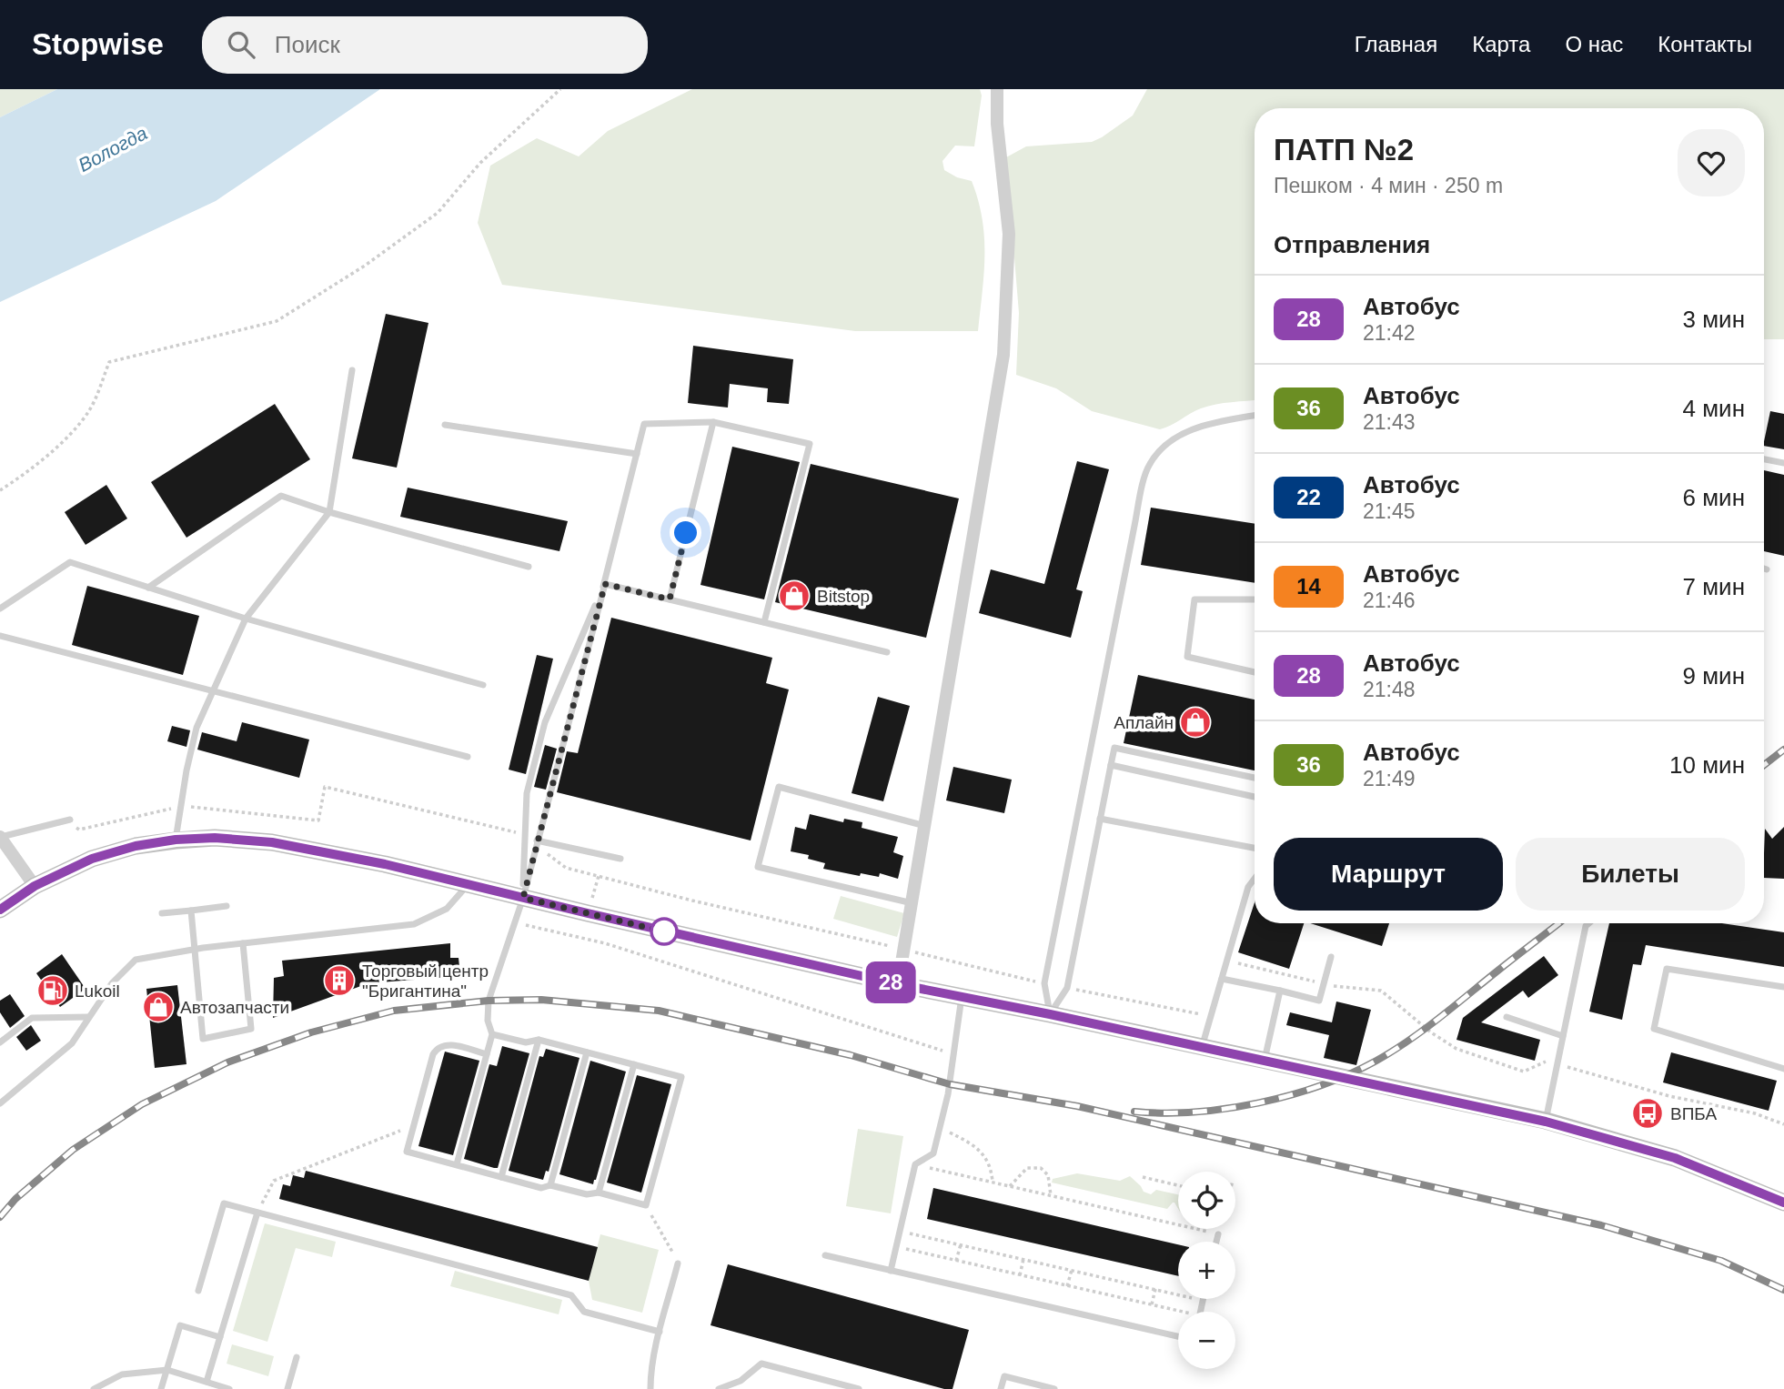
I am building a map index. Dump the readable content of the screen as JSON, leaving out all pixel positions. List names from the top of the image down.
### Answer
{
  "water": ["Вологда"],
  "places": {
    "shop": ["Bitstop", "Аплайн", "Автозапчасти"],
    "building": ["Торговый центр \"Бригантина\""],
    "fuel station": ["Lukoil"],
    "bus stop": ["ВПБА"]
  },
  "lines": ["bus line 28"],
  "page": {
    "header": "Stopwise",
    "search": "Поиск",
    "nav": [
      "Главная",
      "Карта",
      "О нас",
      "Контакты"
    ],
    "on_map": "28",
    "heading": [
      ["ПАТП №2", "Пешком · 4 мин · 250 m"],
      "Отправления"
    ],
    "list": [
      {
        "mark": "28",
        "name": "Автобус",
        "note": "21:42",
        "value": "3 мин"
      },
      {
        "mark": "36",
        "name": "Автобус",
        "note": "21:43",
        "value": "4 мин"
      },
      {
        "mark": "22",
        "name": "Автобус",
        "note": "21:45",
        "value": "6 мин"
      },
      {
        "mark": "14",
        "name": "Автобус",
        "note": "21:46",
        "value": "7 мин"
      },
      {
        "mark": "28",
        "name": "Автобус",
        "note": "21:48",
        "value": "9 мин"
      },
      {
        "mark": "36",
        "name": "Автобус",
        "note": "21:49",
        "value": "10 мин"
      }
    ],
    "buttons": ["Маршрут", "Билеты"],
    "map_buttons": ["+", "−"]
  }
}
